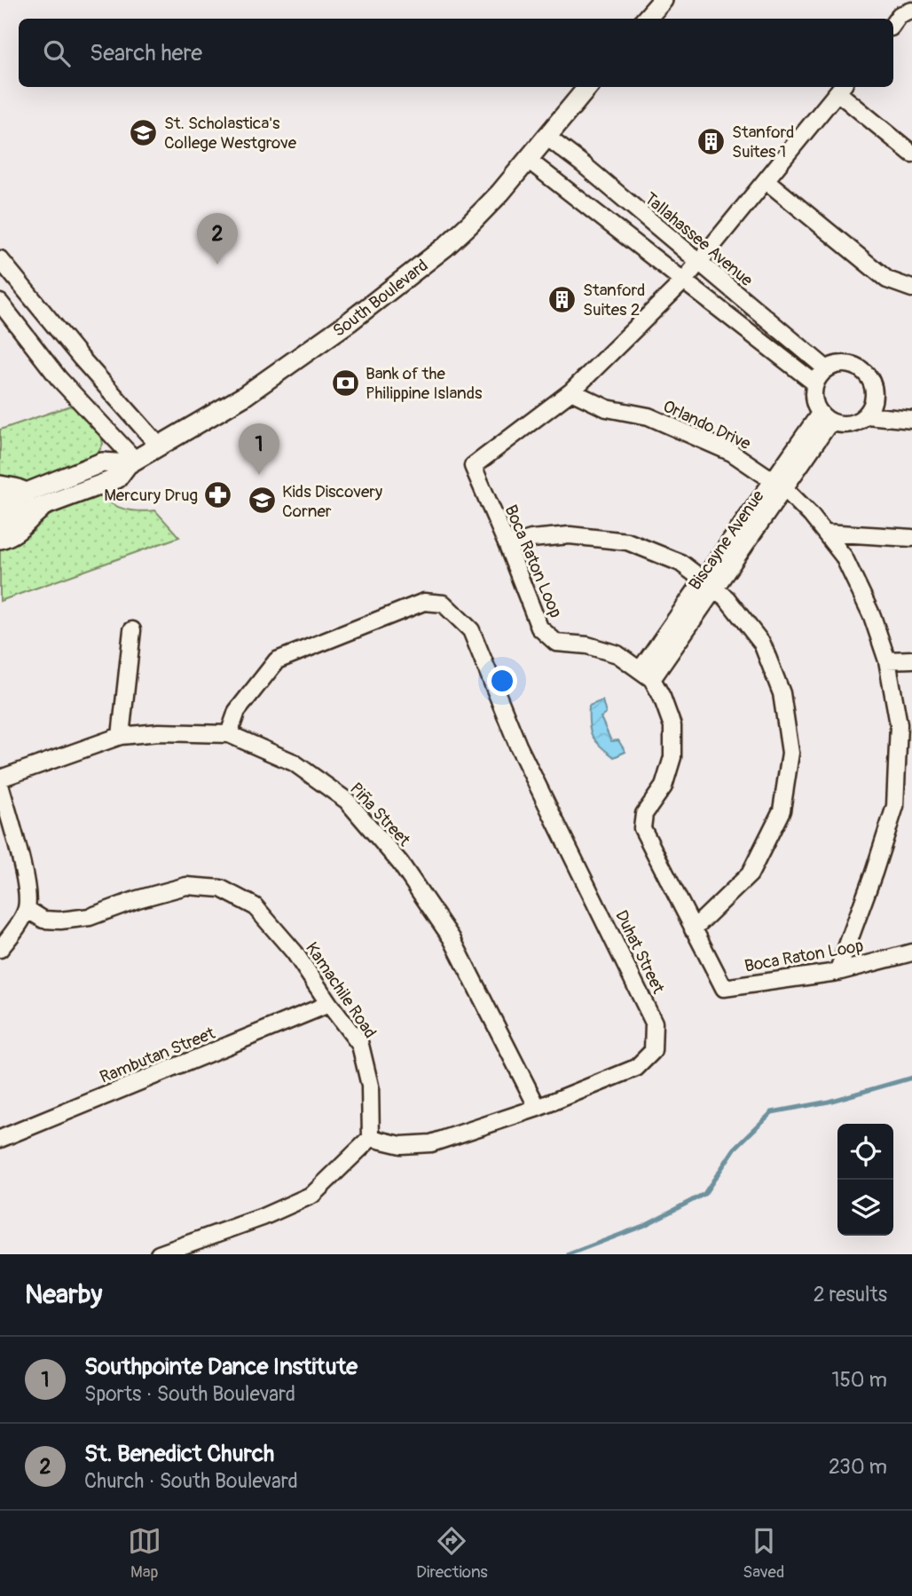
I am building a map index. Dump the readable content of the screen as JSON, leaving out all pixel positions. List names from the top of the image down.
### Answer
{
  "streets": {
    "street": [
      "Tallahassee Avenue",
      "South Boulevard",
      "Orlando Drive",
      "Biscayne Avenue",
      "Boca Raton Loop",
      "Piña Street",
      "Duhat Street",
      "Kamachile Road",
      "Rambutan Street"
    ]
  },
  "crossings": [
    ["Tallahassee Avenue", "South Boulevard"],
    ["Tallahassee Avenue", "Biscayne Avenue"],
    ["Tallahassee Avenue", "Boca Raton Loop"],
    ["Orlando Drive", "Biscayne Avenue"],
    ["Orlando Drive", "Boca Raton Loop"],
    ["Biscayne Avenue", "Boca Raton Loop"],
    ["Piña Street", "Duhat Street"],
    ["Duhat Street", "Kamachile Road"],
    ["Kamachile Road", "Rambutan Street"]
  ],
  "places": {
    "school or university": ["St. Scholastica's College Westgrove", "Kids Discovery Corner"],
    "building": ["Stanford Suites 1", "Stanford Suites 2"],
    "bank": ["Bank of the Philippine Islands"],
    "pharmacy": ["Mercury Drug"]
  },
  "page": {
    "search": "Search here",
    "pins": ["2", "1"],
    "heading": ["Nearby", "2 results"],
    "list": [
      {
        "mark": "1",
        "name": "Southpointe Dance Institute",
        "note": "Sports · South Boulevard",
        "value": "150 m"
      },
      {
        "mark": "2",
        "name": "St. Benedict Church",
        "note": "Church · South Boulevard",
        "value": "230 m"
      }
    ],
    "nav": ["Map", "Directions", "Saved"]
  }
}
